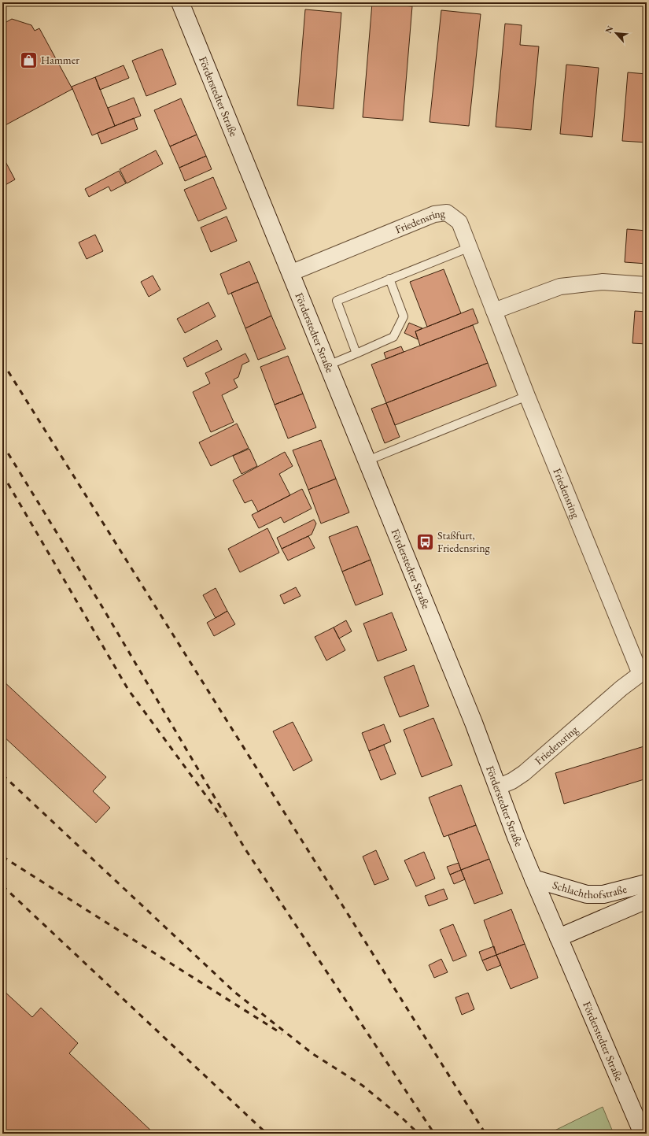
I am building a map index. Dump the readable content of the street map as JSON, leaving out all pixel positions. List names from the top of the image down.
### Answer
{
  "streets": {
    "main road": ["Förderstedter Straße", "Schlachthofstraße"],
    "street": ["Friedensring"]
  },
  "crossings": [
    ["Förderstedter Straße", "Friedensring"],
    ["Förderstedter Straße", "Schlachthofstraße"]
  ],
  "places": {
    "shop": ["Hammer"],
    "bus stop": ["Staßfurt, Friedensring"]
  },
  "north": "top left"
}
